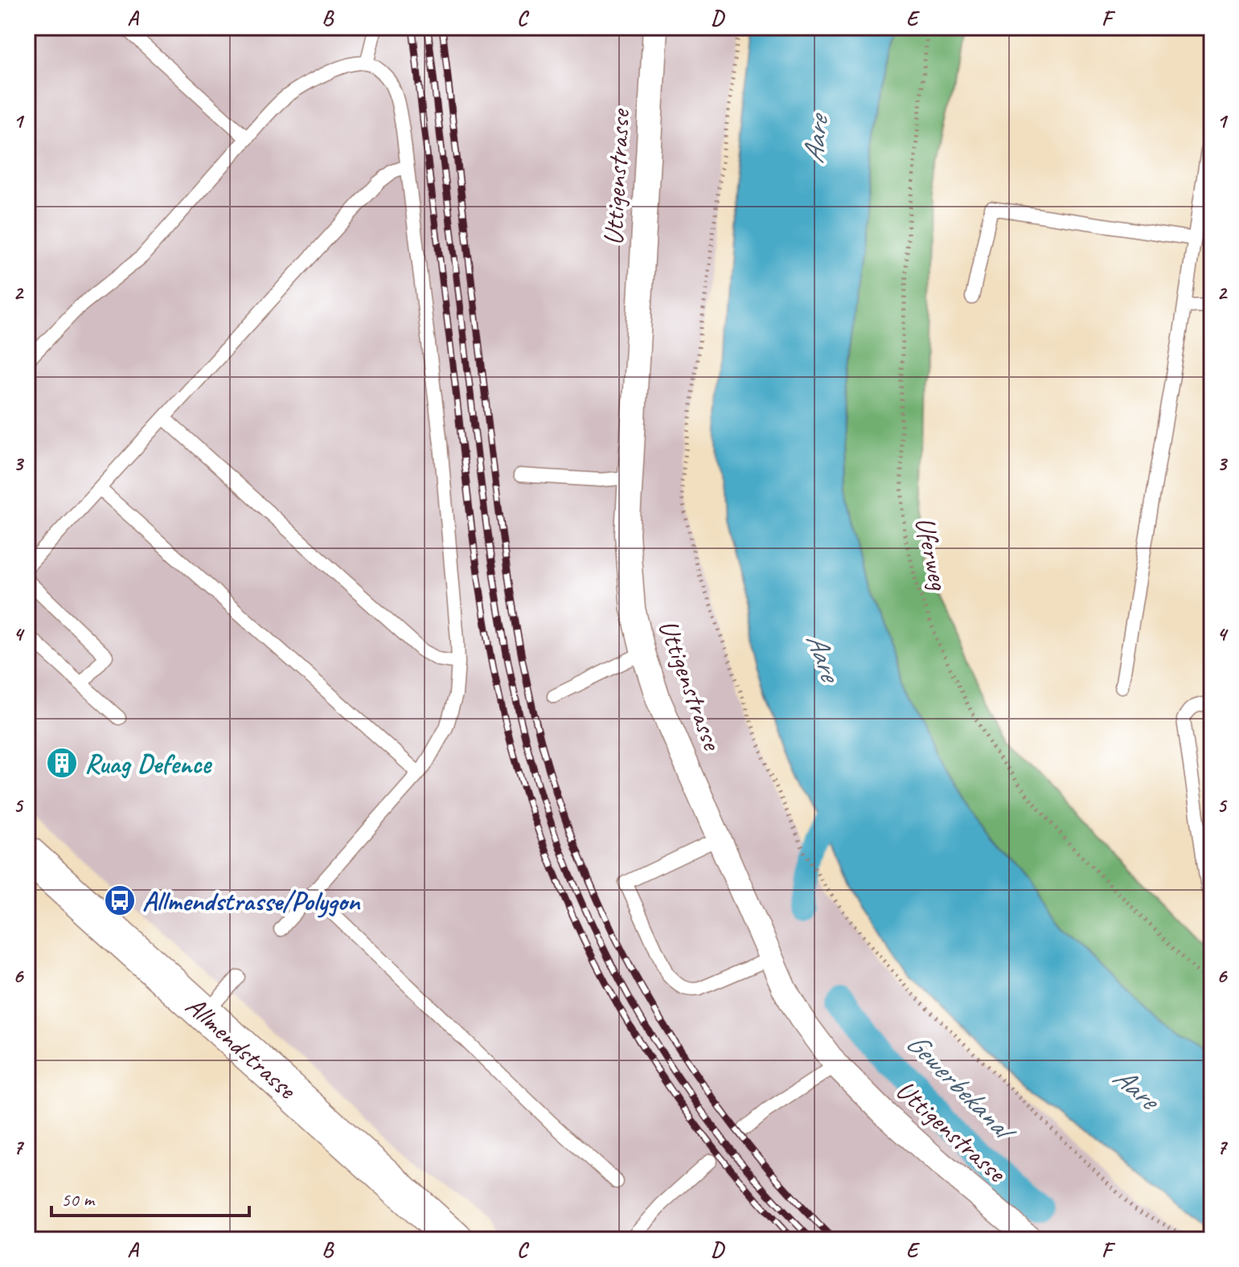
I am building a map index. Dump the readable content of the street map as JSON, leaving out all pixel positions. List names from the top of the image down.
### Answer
{
  "streets": {
    "main road": ["Allmendstrasse"],
    "street": ["Uttigenstrasse"],
    "path": ["Uferweg"]
  },
  "water": ["Aare", "Gewerbekanal"],
  "places": {
    "building": ["Ruag Defence"],
    "bus stop": ["Allmendstrasse/Polygon"]
  },
  "scale_bar": "50 m",
  "grid": {
    "columns": [
      "A",
      "B",
      "C",
      "D",
      "E",
      "F"
    ],
    "rows": [
      "1",
      "2",
      "3",
      "4",
      "5",
      "6",
      "7"
    ]
  }
}
